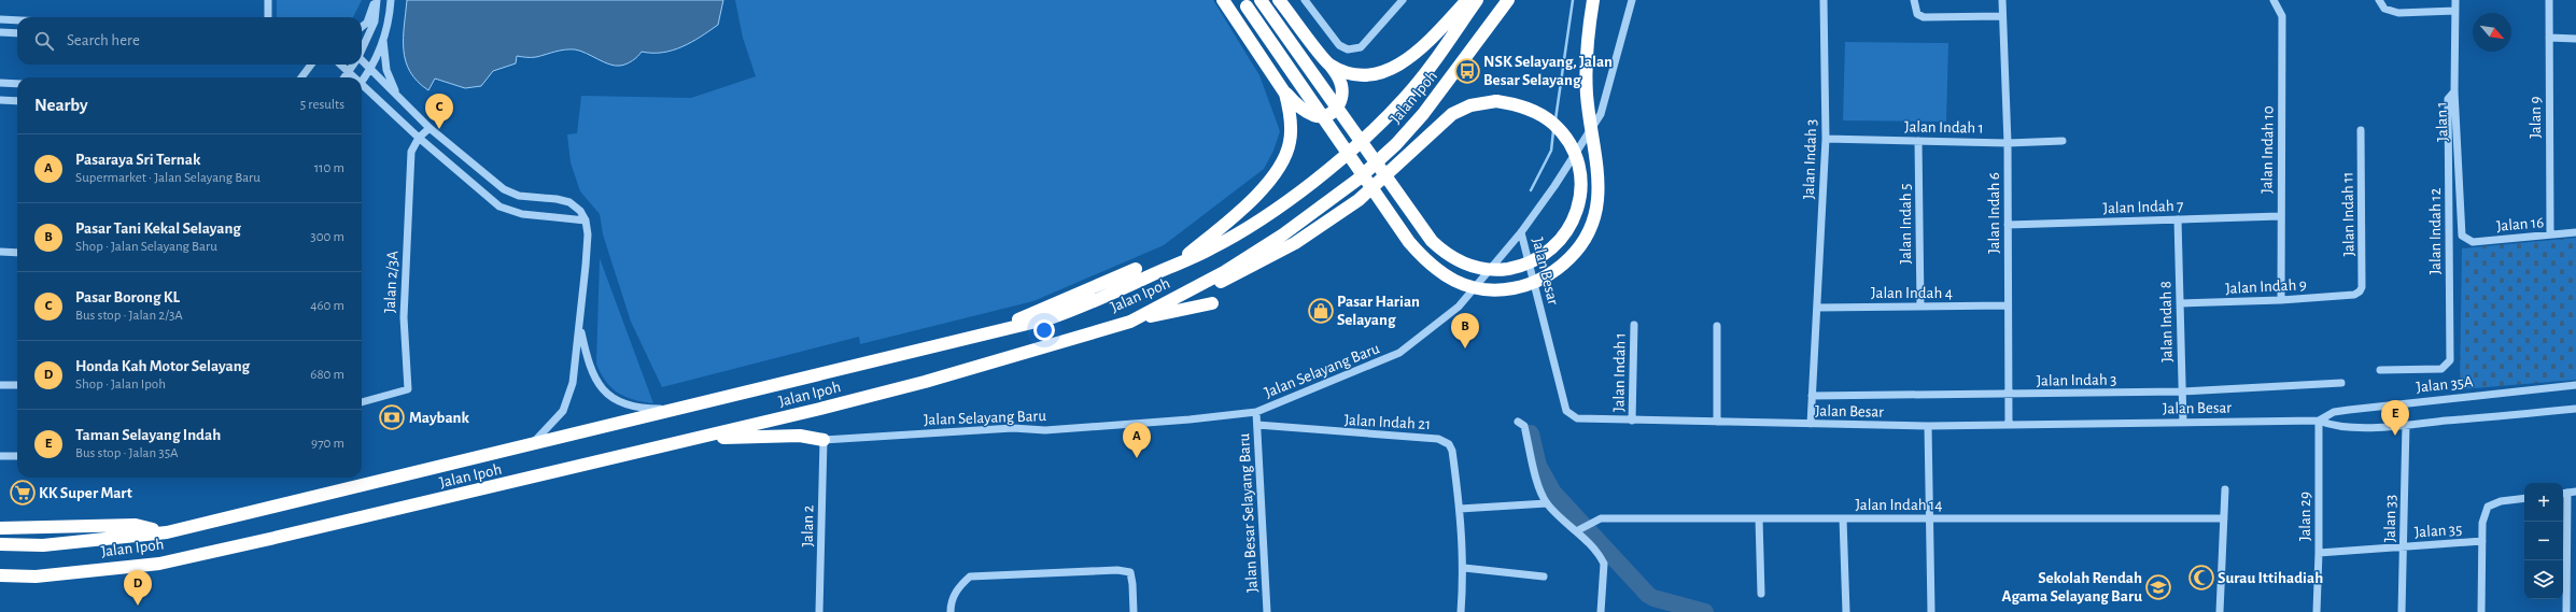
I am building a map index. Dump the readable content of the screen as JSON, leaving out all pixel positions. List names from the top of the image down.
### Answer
{
  "streets": {
    "highway": ["Jalan Ipoh"],
    "street": [
      "Jalan 9",
      "Jalan 1",
      "Jalan Indah 1",
      "Jalan Indah 10",
      "Jalan Indah 3",
      "Jalan Indah 7",
      "Jalan Indah 6",
      "Jalan Indah 11",
      "Jalan Indah 5",
      "Jalan 16",
      "Jalan Indah 12",
      "Jalan Besar",
      "Jalan 2/3A",
      "Jalan Indah 9",
      "Jalan Indah 4",
      "Jalan Indah 8",
      "Jalan Selayang Baru",
      "Jalan 35A",
      "Jalan Indah 21",
      "Jalan Indah 14",
      "Jalan Besar Selayang Baru",
      "Jalan 29",
      "Jalan 33",
      "Jalan 2",
      "Jalan 35"
    ]
  },
  "crossings": [
    ["Jalan 9", "Jalan 16"],
    ["Jalan 1", "Jalan 16"],
    ["Jalan 1", "Jalan Indah 12"],
    ["Jalan Indah 1", "Jalan Indah 3"],
    ["Jalan Indah 1", "Jalan Indah 6"],
    ["Jalan Indah 1", "Jalan Indah 5"],
    ["Jalan Indah 1", "Jalan Besar"],
    ["Jalan Indah 10", "Jalan Indah 7"],
    ["Jalan Indah 10", "Jalan Indah 9"],
    ["Jalan Indah 3", "Jalan Indah 6"],
    ["Jalan Indah 3", "Jalan Besar"],
    ["Jalan Indah 3", "Jalan Indah 4"],
    ["Jalan Indah 3", "Jalan Indah 8"],
    ["Jalan Indah 7", "Jalan Indah 6"],
    ["Jalan Indah 7", "Jalan Indah 8"],
    ["Jalan Indah 6", "Jalan Besar"],
    ["Jalan Indah 6", "Jalan Indah 4"],
    ["Jalan Indah 11", "Jalan Indah 9"],
    ["Jalan Indah 5", "Jalan Indah 4"],
    ["Jalan Besar", "Jalan Indah 8"],
    ["Jalan Besar", "Jalan Selayang Baru"],
    ["Jalan Besar", "Jalan 35A"],
    ["Jalan Besar", "Jalan 29"],
    ["Jalan Indah 9", "Jalan Indah 8"],
    ["Jalan Selayang Baru", "Jalan Besar Selayang Baru"],
    ["Jalan Selayang Baru", "Jalan 2"],
    ["Jalan 35A", "Jalan 29"],
    ["Jalan Indah 21", "Jalan Besar Selayang Baru"],
    ["Jalan 29", "Jalan 35"],
    ["Jalan 33", "Jalan 35"]
  ],
  "places": {
    "bus stop": ["NSK Selayang, Jalan Besar Selayang"],
    "shop": ["Pasar Harian Selayang"],
    "bank": ["Maybank"],
    "supermarket": ["KK Super Mart"],
    "mosque": ["Surau Ittihadiah"],
    "school or university": ["Sekolah Rendah Agama Selayang Baru"]
  },
  "north": "bottom right",
  "page": {
    "search": "Search here",
    "heading": ["Nearby", "5 results"],
    "pins": [
      "C",
      "B",
      "E",
      "A",
      "D"
    ],
    "list": [
      {
        "mark": "A",
        "name": "Pasaraya Sri Ternak",
        "note": "Supermarket · Jalan Selayang Baru",
        "value": "110 m"
      },
      {
        "mark": "B",
        "name": "Pasar Tani Kekal Selayang",
        "note": "Shop · Jalan Selayang Baru",
        "value": "300 m"
      },
      {
        "mark": "C",
        "name": "Pasar Borong KL",
        "note": "Bus stop · Jalan 2/3A",
        "value": "460 m"
      },
      {
        "mark": "D",
        "name": "Honda Kah Motor Selayang",
        "note": "Shop · Jalan Ipoh",
        "value": "680 m"
      },
      {
        "mark": "E",
        "name": "Taman Selayang Indah",
        "note": "Bus stop · Jalan 35A",
        "value": "970 m"
      }
    ],
    "map_buttons": ["+", "−"]
  }
}
